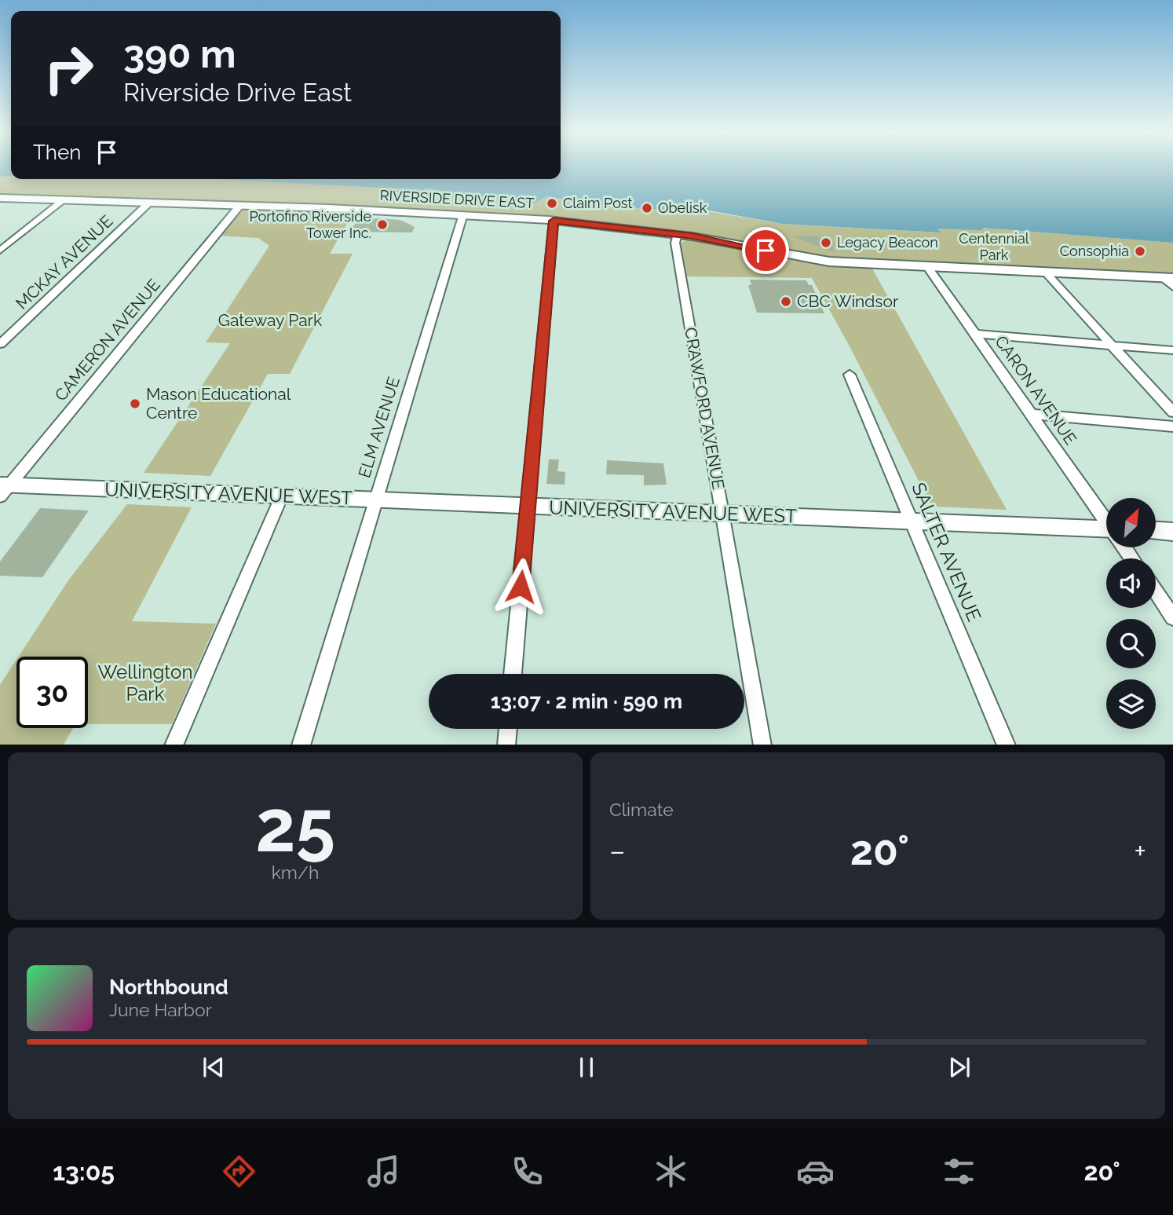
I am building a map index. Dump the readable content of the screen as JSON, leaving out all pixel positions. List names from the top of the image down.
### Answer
{
  "streets": {
    "main road": ["RIVERSIDE DRIVE EAST", "UNIVERSITY AVENUE WEST"],
    "street": [
      "MCKAY AVENUE",
      "CAMERON AVENUE",
      "CARON AVENUE",
      "CRAWFORD AVENUE",
      "ELM AVENUE",
      "SALTER AVENUE"
    ]
  },
  "crossings": [
    ["RIVERSIDE DRIVE EAST", "MCKAY AVENUE"],
    ["RIVERSIDE DRIVE EAST", "CAMERON AVENUE"],
    ["RIVERSIDE DRIVE EAST", "CARON AVENUE"],
    ["RIVERSIDE DRIVE EAST", "CRAWFORD AVENUE"],
    ["RIVERSIDE DRIVE EAST", "ELM AVENUE"],
    ["CAMERON AVENUE", "UNIVERSITY AVENUE WEST"],
    ["CRAWFORD AVENUE", "UNIVERSITY AVENUE WEST"],
    ["ELM AVENUE", "UNIVERSITY AVENUE WEST"],
    ["UNIVERSITY AVENUE WEST", "SALTER AVENUE"]
  ],
  "parks": ["Centennial Park", "Gateway Park", "Wellington Park"],
  "places": [
    "Claim Post",
    "Obelisk",
    "Portofino Riverside Tower Inc.",
    "Legacy Beacon",
    "Consophia",
    "CBC Windsor",
    "Mason Educational Centre"
  ],
  "north": "top right",
  "page": {
    "turn": ["390 m", "Riverside Drive East"],
    "then": "Then",
    "limit": "30",
    "trip": "13:07 · 2 min · 590 m",
    "tile": [
      ["25", "km/h"],
      "Climate"
    ],
    "heat": ["−", "20°", "+"],
    "song": ["Northbound", "June Harbor"],
    "tabs": ["13:05", "20°"]
  }
}
